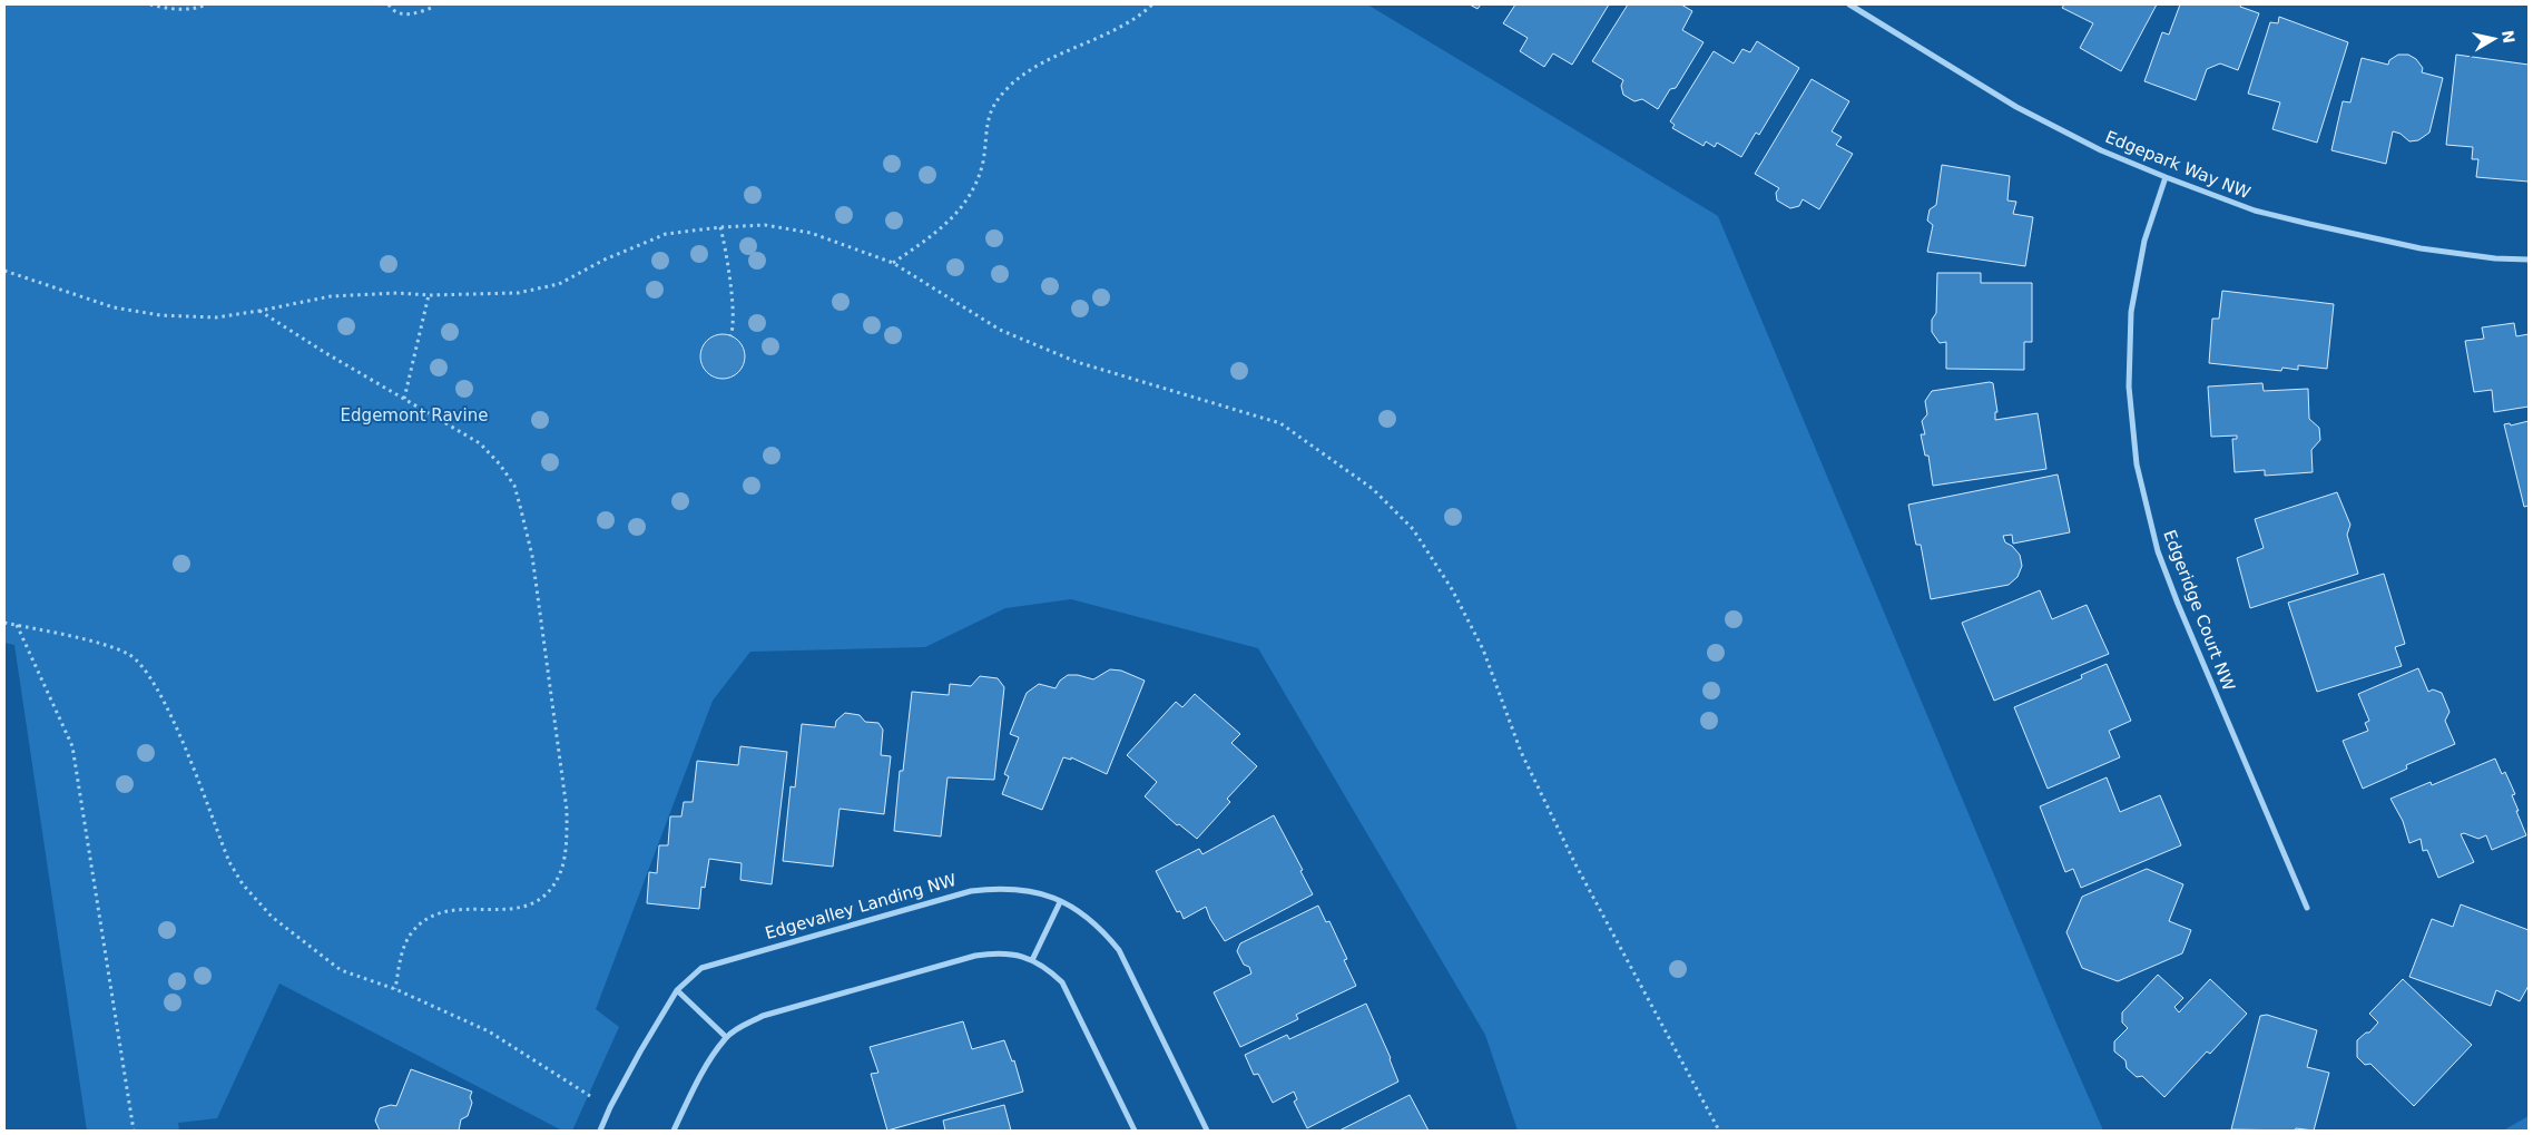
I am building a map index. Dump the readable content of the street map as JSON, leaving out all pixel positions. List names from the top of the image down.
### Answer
{
  "streets": {
    "street": ["Edgepark Way NW", "Edgeridge Court NW", "Edgevalley Landing NW"]
  },
  "crossings": [
    ["Edgepark Way NW", "Edgeridge Court NW"]
  ],
  "parks": ["Edgemont Ravine"],
  "north": "right"
}
